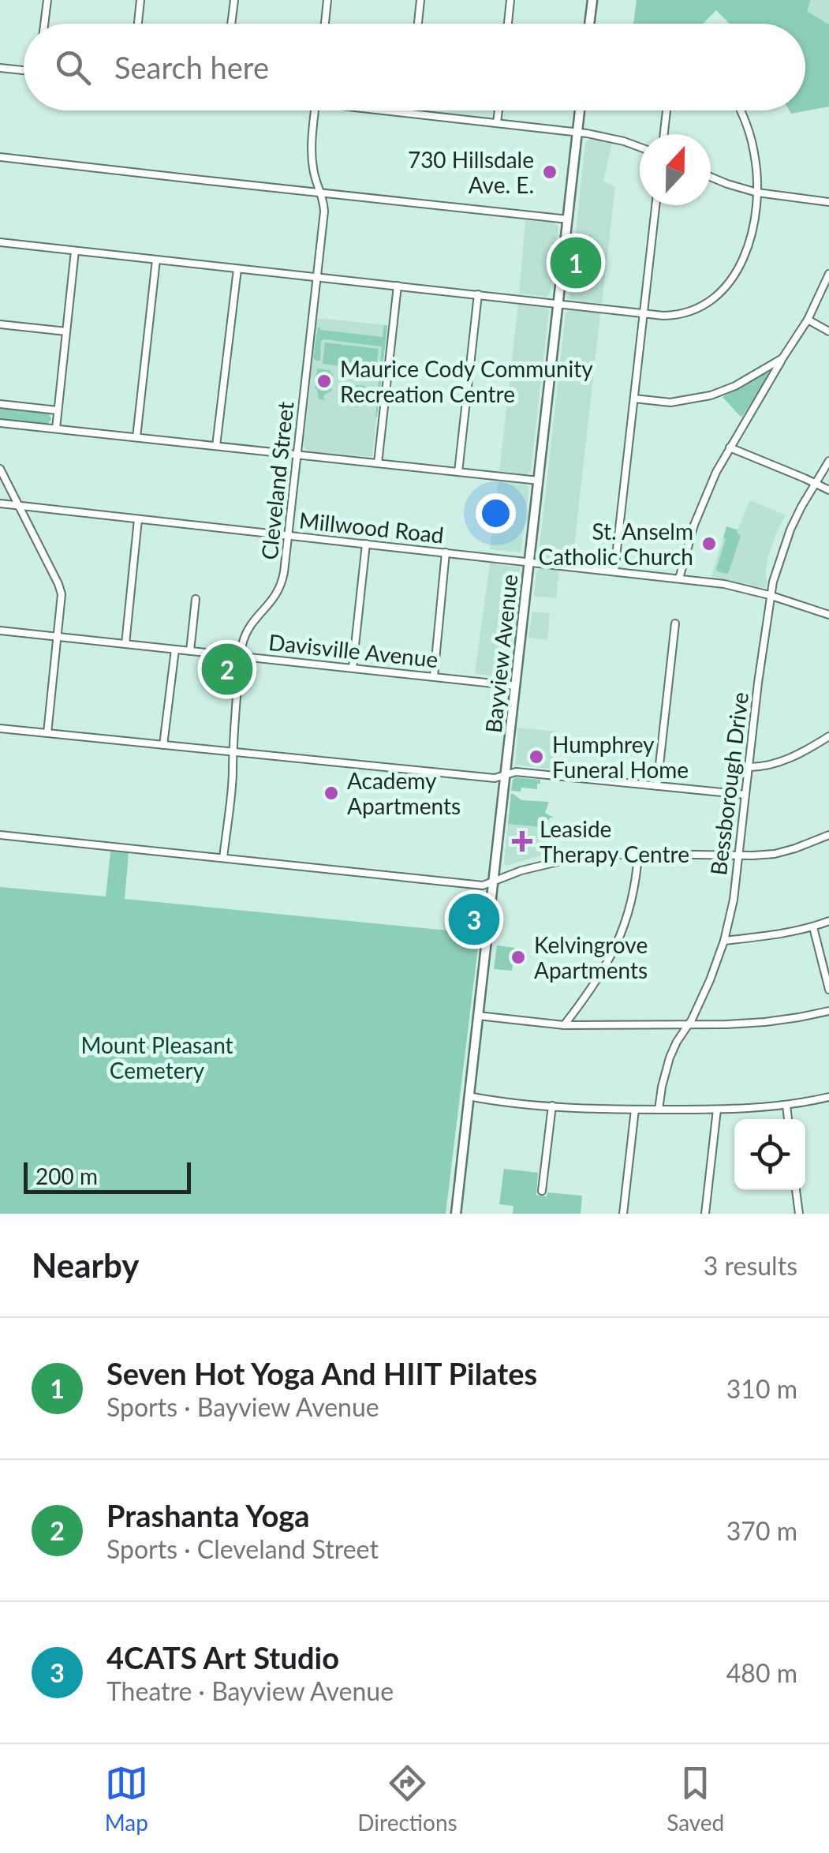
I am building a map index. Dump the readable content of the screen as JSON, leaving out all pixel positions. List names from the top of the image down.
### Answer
{
  "streets": {
    "main road": ["Bayview Avenue"],
    "street": [
      "Cleveland Street",
      "Millwood Road",
      "Davisville Avenue",
      "Bessborough Drive"
    ]
  },
  "crossings": [
    ["Cleveland Street", "Millwood Road"],
    ["Cleveland Street", "Davisville Avenue"],
    ["Millwood Road", "Bayview Avenue"],
    ["Millwood Road", "Bessborough Drive"],
    ["Davisville Avenue", "Bayview Avenue"]
  ],
  "parks": ["Mount Pleasant Cemetery"],
  "places": {
    "other": [
      "730 Hillsdale Ave. E.",
      "Maurice Cody Community Recreation Centre",
      "St. Anselm Catholic Church",
      "Humphrey Funeral Home",
      "Academy Apartments",
      "Kelvingrove Apartments"
    ],
    "health": ["Leaside Therapy Centre"]
  },
  "scale_bar": "200 m",
  "north": "top",
  "page": {
    "search": "Search here",
    "pins": ["1", "2", "3"],
    "scale": "200 m",
    "heading": ["Nearby", "3 results"],
    "list": [
      {
        "mark": "1",
        "name": "Seven Hot Yoga And HIIT Pilates",
        "note": "Sports · Bayview Avenue",
        "value": "310 m"
      },
      {
        "mark": "2",
        "name": "Prashanta Yoga",
        "note": "Sports · Cleveland Street",
        "value": "370 m"
      },
      {
        "mark": "3",
        "name": "4CATS Art Studio",
        "note": "Theatre · Bayview Avenue",
        "value": "480 m"
      }
    ],
    "nav": ["Map", "Directions", "Saved"]
  }
}
